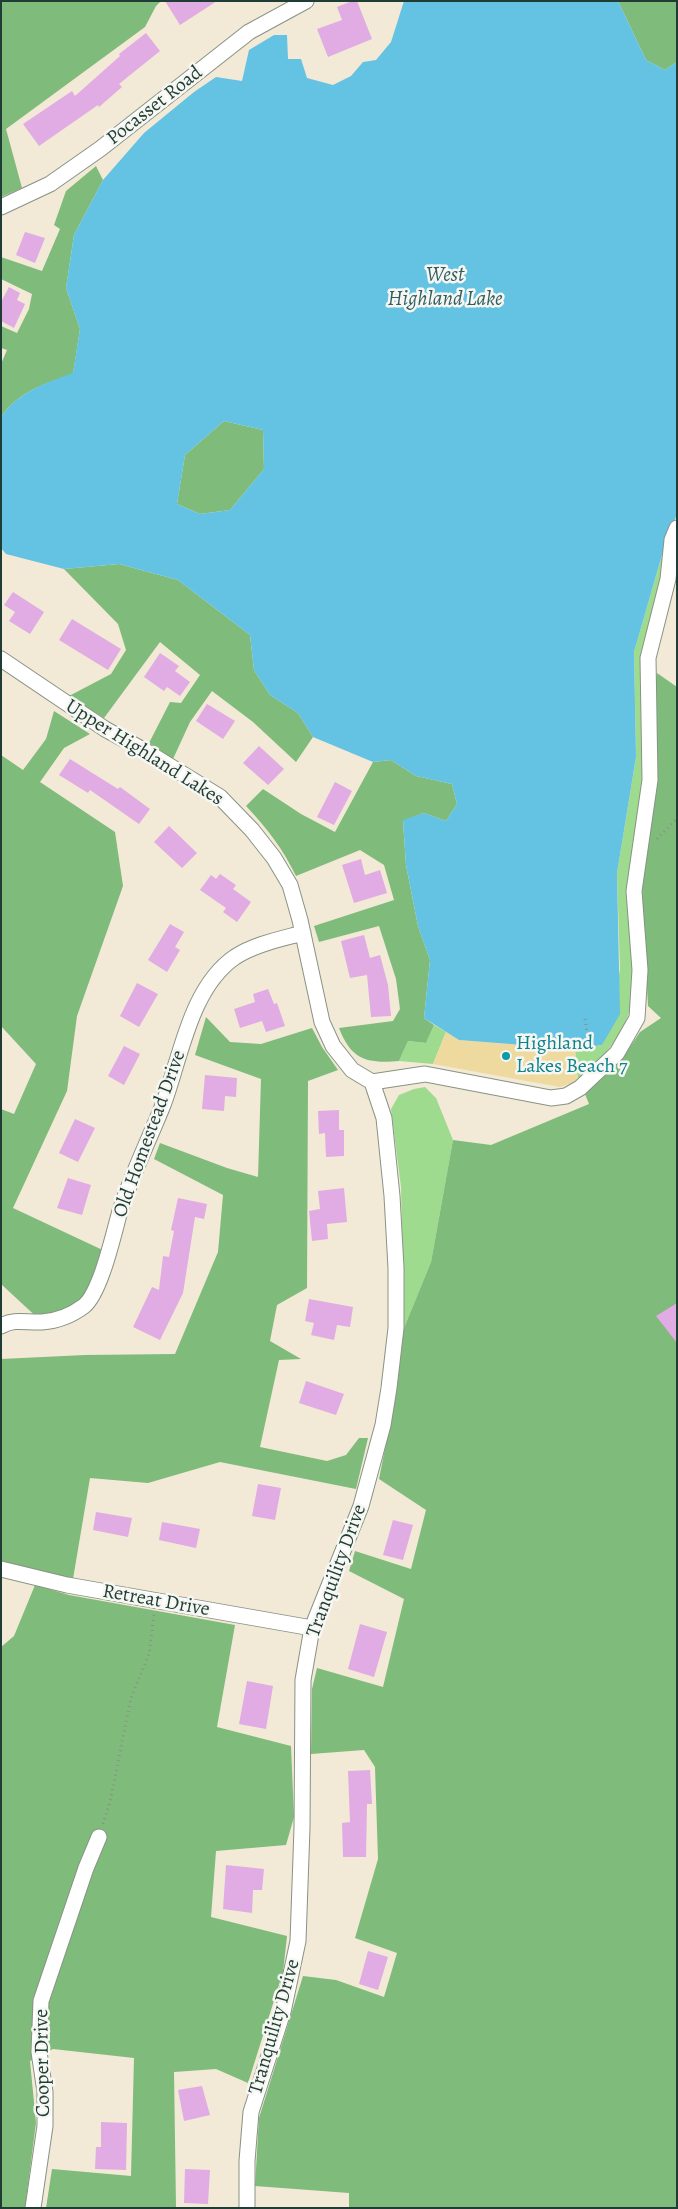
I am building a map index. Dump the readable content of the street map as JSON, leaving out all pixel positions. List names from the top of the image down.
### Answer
{
  "streets": {
    "street": [
      "Pocasset Road",
      "Upper Highland Lakes",
      "Old Homestead Drive",
      "Tranquility Drive",
      "Retreat Drive",
      "Cooper Drive"
    ]
  },
  "crossings": [
    ["Upper Highland Lakes", "Old Homestead Drive"],
    ["Upper Highland Lakes", "Tranquility Drive"],
    ["Tranquility Drive", "Retreat Drive"]
  ],
  "water": ["West Highland Lake"],
  "places": ["Highland Lakes Beach 7"]
}
